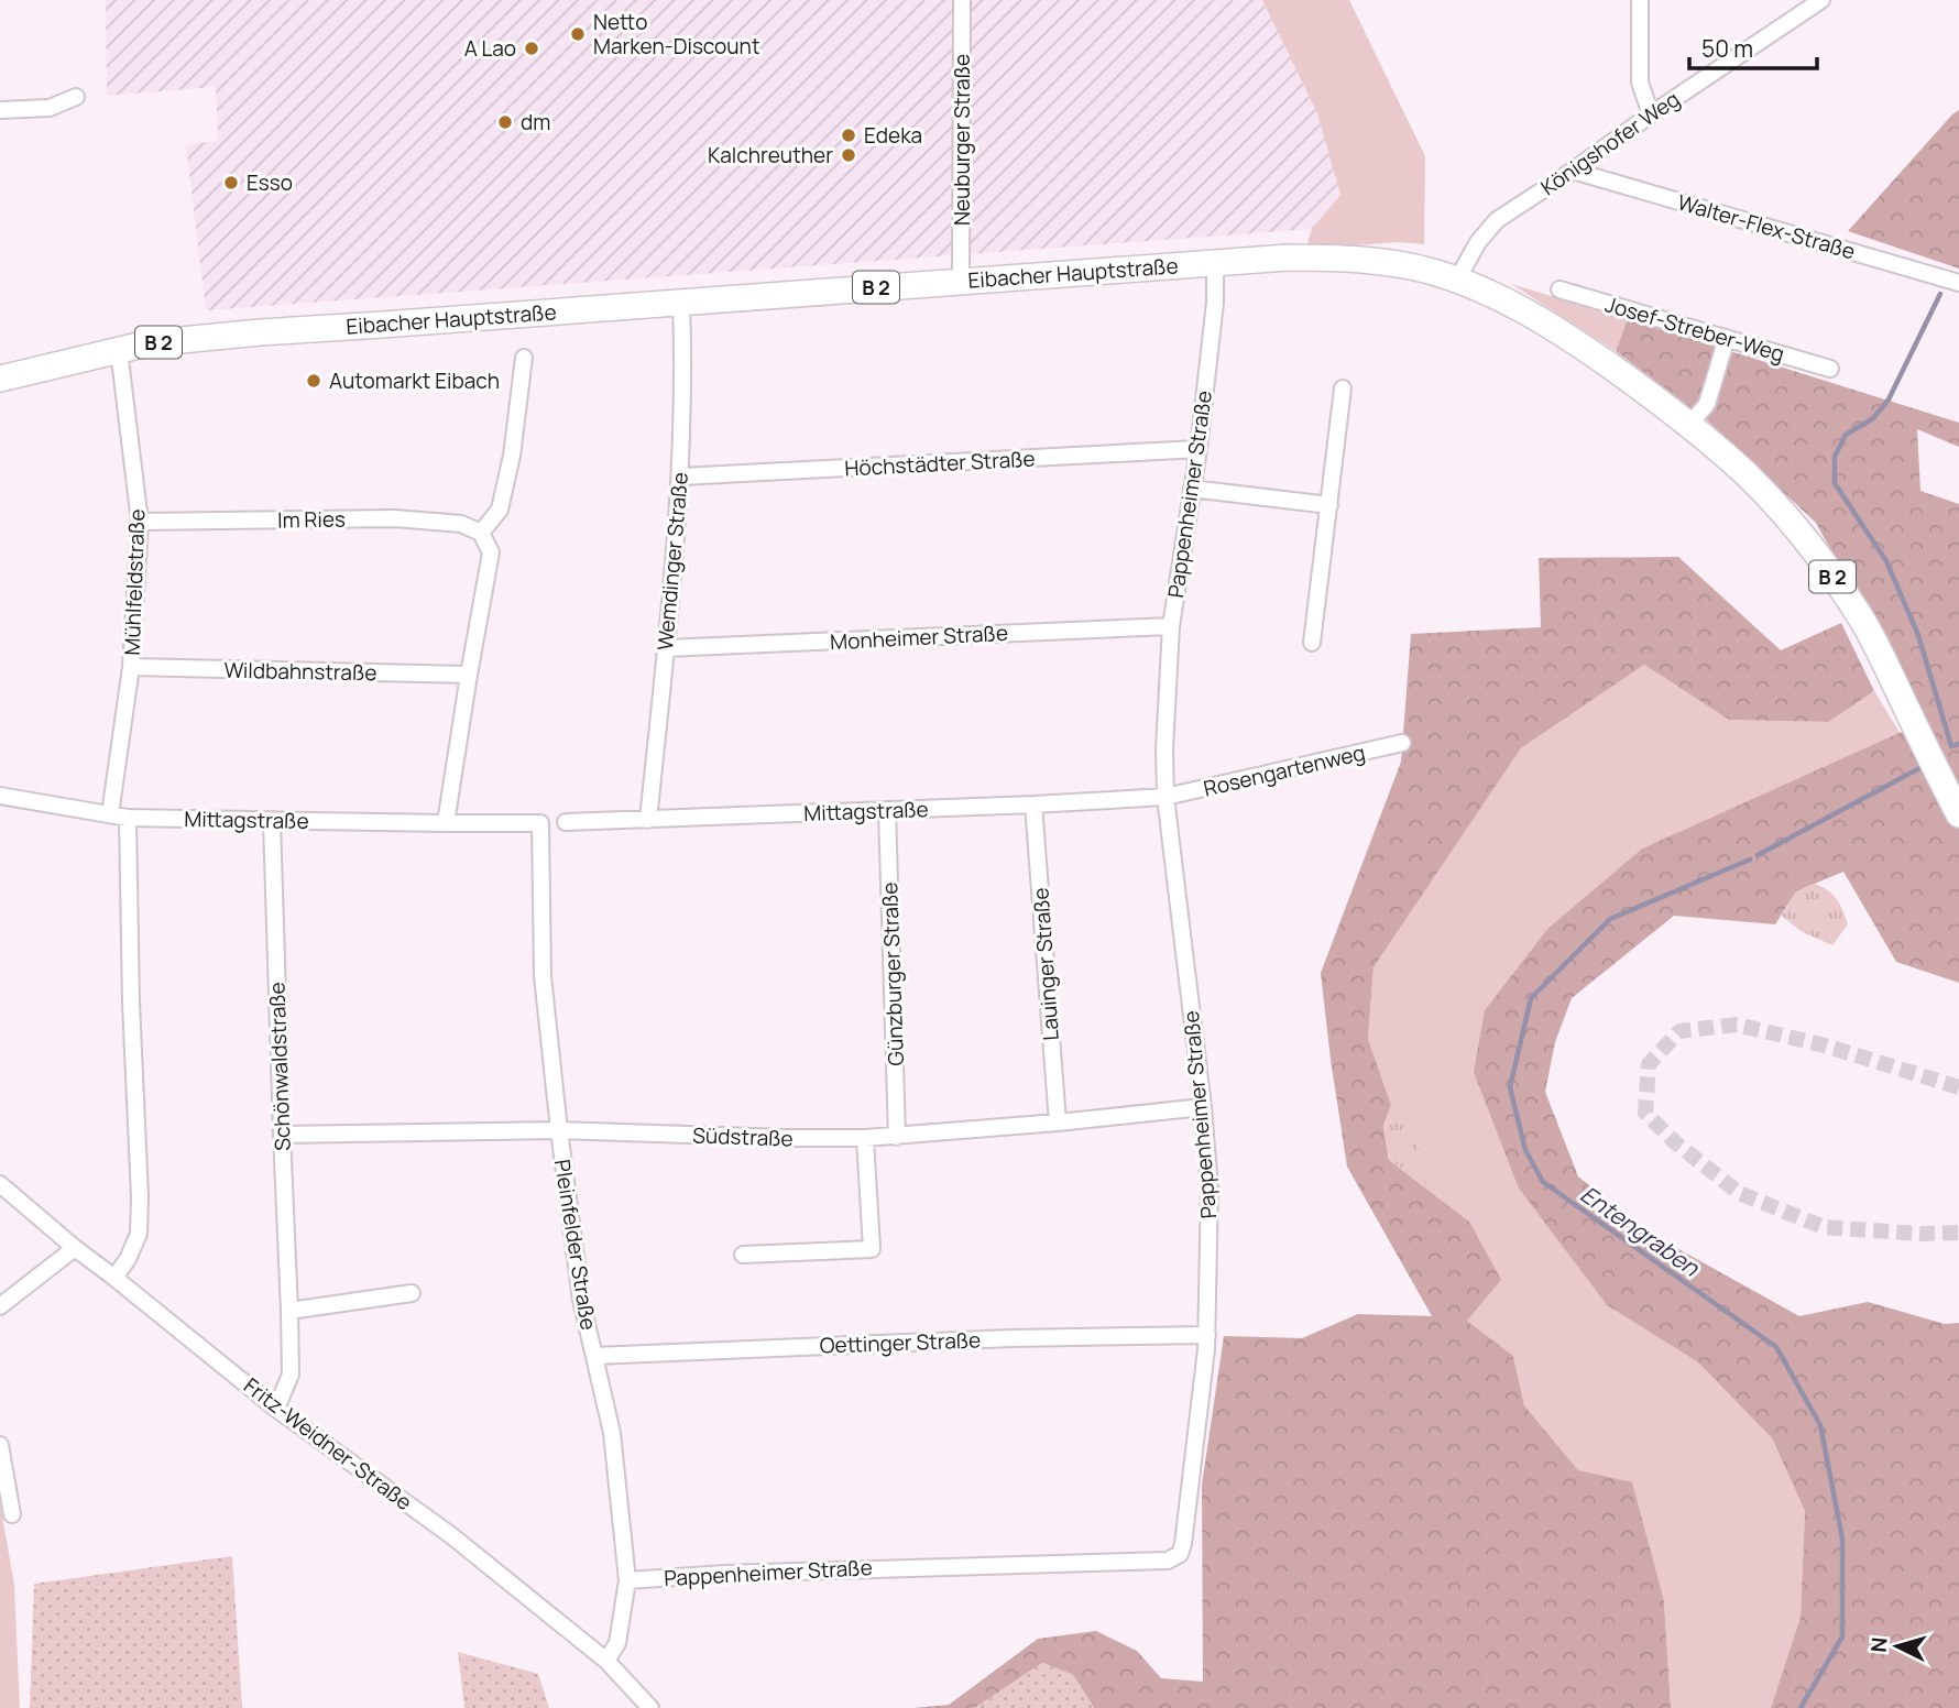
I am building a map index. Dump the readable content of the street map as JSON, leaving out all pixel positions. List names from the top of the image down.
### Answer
{
  "streets": {
    "main road": ["Eibacher Hauptstraße", "B 2"],
    "street": [
      "Neuburger Straße",
      "Königshofer Weg",
      "Walter-Flex-Straße",
      "Josef-Streber-Weg",
      "Höchstädter Straße",
      "Pappenheimer Straße",
      "Im Ries",
      "Wemdinger Straße",
      "Mühlfeldstraße",
      "Monheimer Straße",
      "Wildbahnstraße",
      "Rosengartenweg",
      "Mittagstraße",
      "Lauinger Straße",
      "Günzburger Straße",
      "Schönwaldstraße",
      "Südstraße",
      "Pleinfelder Straße",
      "Oettinger Straße",
      "Fritz-Weidner-Straße"
    ]
  },
  "crossings": [
    ["Neuburger Straße", "Eibacher Hauptstraße"],
    ["Königshofer Weg", "Walter-Flex-Straße"],
    ["Königshofer Weg", "Eibacher Hauptstraße"],
    ["Eibacher Hauptstraße", "Pappenheimer Straße"],
    ["Eibacher Hauptstraße", "Wemdinger Straße"],
    ["Eibacher Hauptstraße", "Mühlfeldstraße"],
    ["Höchstädter Straße", "Pappenheimer Straße"],
    ["Höchstädter Straße", "Wemdinger Straße"],
    ["Pappenheimer Straße", "Monheimer Straße"],
    ["Pappenheimer Straße", "Rosengartenweg"],
    ["Pappenheimer Straße", "Mittagstraße"],
    ["Pappenheimer Straße", "Südstraße"],
    ["Pappenheimer Straße", "Pleinfelder Straße"],
    ["Pappenheimer Straße", "Oettinger Straße"],
    ["Im Ries", "Mühlfeldstraße"],
    ["Wemdinger Straße", "Monheimer Straße"],
    ["Wemdinger Straße", "Mittagstraße"],
    ["Mühlfeldstraße", "Wildbahnstraße"],
    ["Mühlfeldstraße", "Mittagstraße"],
    ["Rosengartenweg", "Mittagstraße"],
    ["Mittagstraße", "Lauinger Straße"],
    ["Mittagstraße", "Günzburger Straße"],
    ["Mittagstraße", "Schönwaldstraße"],
    ["Mittagstraße", "Pleinfelder Straße"],
    ["Lauinger Straße", "Südstraße"],
    ["Günzburger Straße", "Südstraße"],
    ["Schönwaldstraße", "Südstraße"],
    ["Schönwaldstraße", "Fritz-Weidner-Straße"],
    ["Südstraße", "Pleinfelder Straße"],
    ["Pleinfelder Straße", "Oettinger Straße"],
    ["Pleinfelder Straße", "Fritz-Weidner-Straße"]
  ],
  "water": ["Entengraben"],
  "places": [
    "Netto Marken-Discount",
    "A Lao",
    "dm",
    "Edeka",
    "Kalchreuther",
    "Esso",
    "Automarkt Eibach"
  ],
  "scale_bar": "50 m",
  "north": "left"
}
